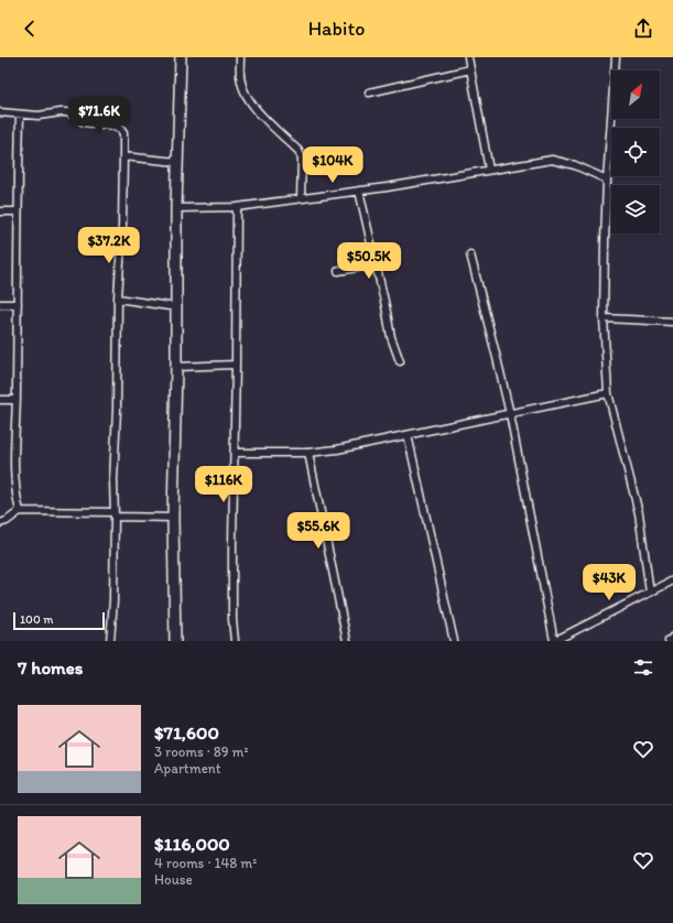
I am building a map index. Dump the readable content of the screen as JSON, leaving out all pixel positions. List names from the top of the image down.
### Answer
{
  "scale_bar": "100 m",
  "north": "top right",
  "page": {
    "header": "Habito",
    "price": [
      "$71.6K",
      "$104K",
      "$37.2K",
      "$50.5K",
      "$116K",
      "$55.6K",
      "$43K"
    ],
    "scale": "100 m",
    "heading": "7 homes",
    "list": [
      {
        "name": "$71,600",
        "note": "3 rooms · 89 m² · Apartment"
      },
      {
        "name": "$116,000",
        "note": "4 rooms · 148 m² · House"
      }
    ]
  }
}
